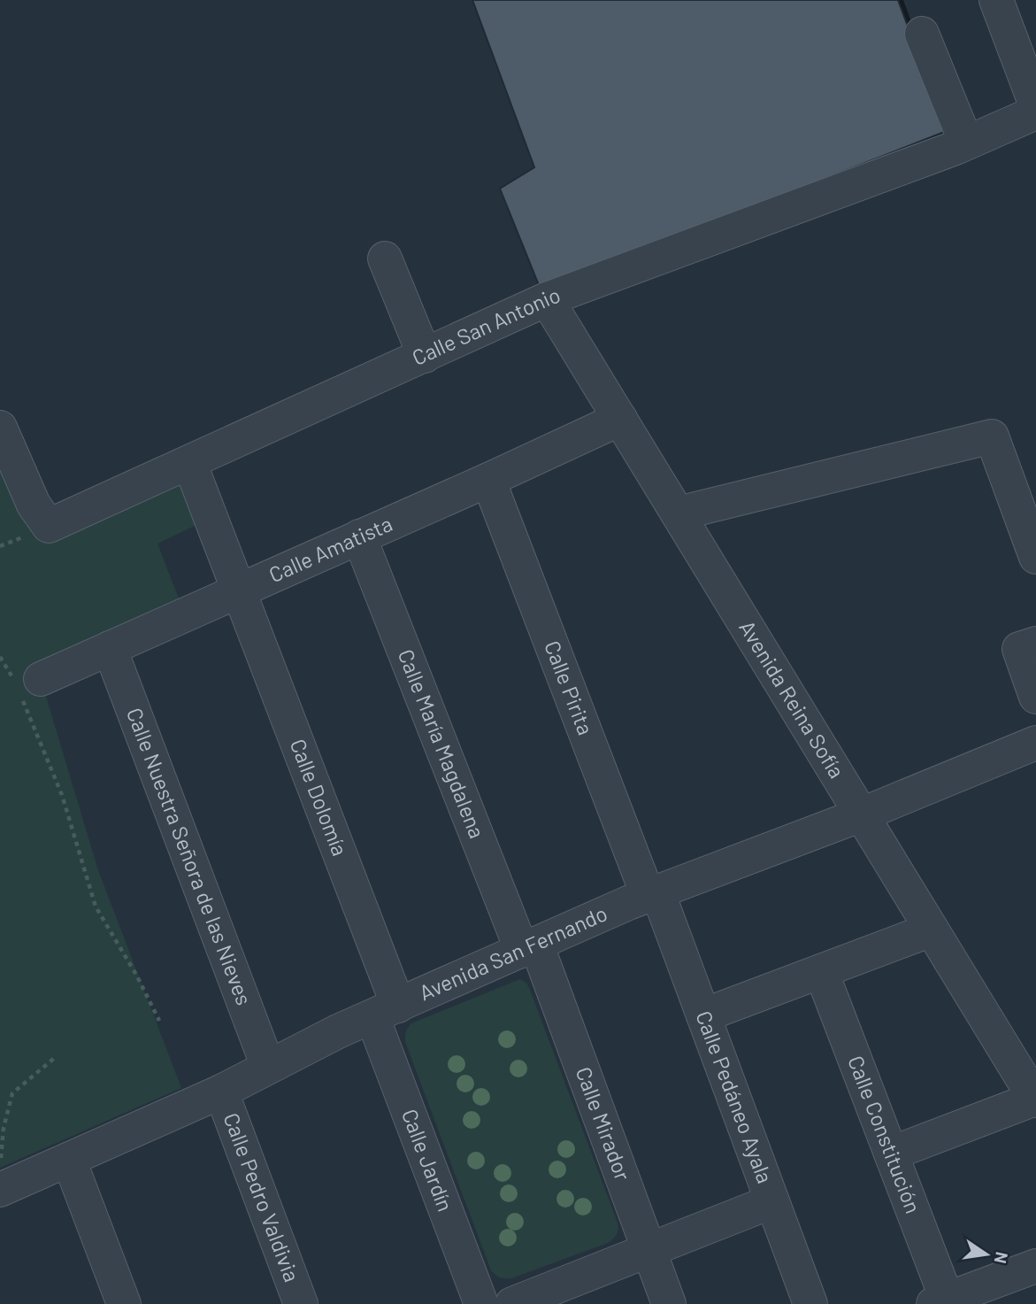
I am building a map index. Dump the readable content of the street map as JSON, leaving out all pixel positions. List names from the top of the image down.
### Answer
{
  "streets": {
    "street": [
      "Calle San Antonio",
      "Calle Amatista",
      "Calle Pirita",
      "Avenida Reina Sofía",
      "Calle María Magdalena",
      "Calle Dolomía",
      "Calle Nuestra Señora de las Nieves",
      "Avenida San Fernando",
      "Calle Pedáneo Ayala",
      "Calle Mirador",
      "Calle Constitución",
      "Calle Jardín",
      "Calle Pedro Valdivia"
    ]
  },
  "crossings": [
    ["Calle San Antonio", "Avenida Reina Sofía"],
    ["Calle San Antonio", "Calle Dolomía"],
    ["Calle Amatista", "Calle Pirita"],
    ["Calle Amatista", "Avenida Reina Sofía"],
    ["Calle Amatista", "Calle María Magdalena"],
    ["Calle Amatista", "Calle Dolomía"],
    ["Calle Amatista", "Calle Nuestra Señora de las Nieves"],
    ["Calle Pirita", "Avenida San Fernando"],
    ["Calle Pirita", "Calle Pedáneo Ayala"],
    ["Avenida Reina Sofía", "Avenida San Fernando"],
    ["Calle María Magdalena", "Avenida San Fernando"],
    ["Calle María Magdalena", "Calle Mirador"],
    ["Calle Dolomía", "Avenida San Fernando"],
    ["Calle Dolomía", "Calle Jardín"],
    ["Calle Nuestra Señora de las Nieves", "Avenida San Fernando"],
    ["Avenida San Fernando", "Calle Pedáneo Ayala"],
    ["Avenida San Fernando", "Calle Mirador"],
    ["Avenida San Fernando", "Calle Jardín"],
    ["Avenida San Fernando", "Calle Pedro Valdivia"]
  ],
  "north": "right"
}
